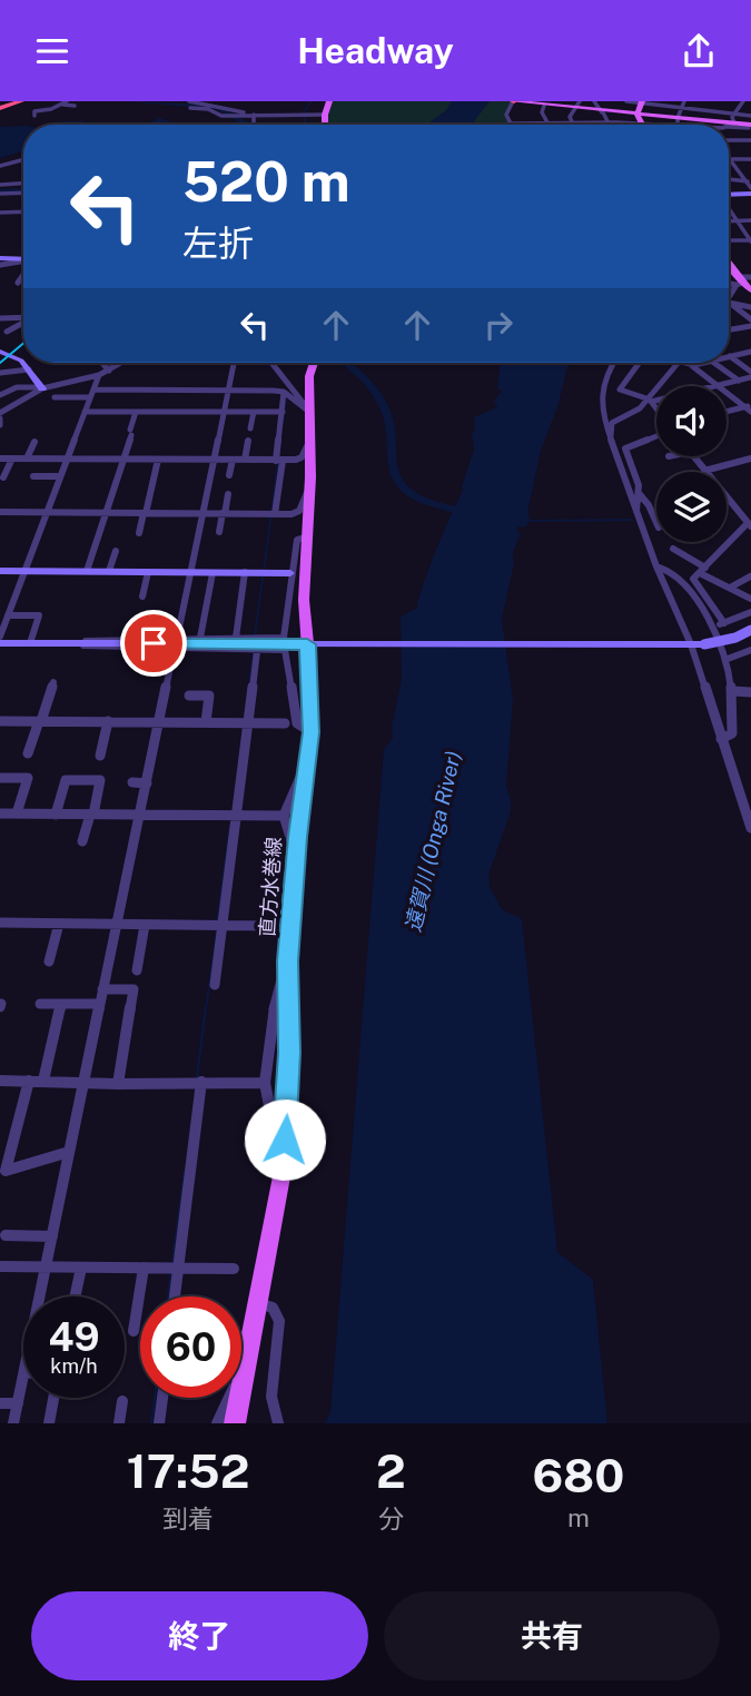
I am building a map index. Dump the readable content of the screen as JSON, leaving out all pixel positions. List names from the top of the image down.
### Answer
{
  "streets": {
    "main road": ["直方水巻線"]
  },
  "water": ["遠賀川 (Onga River)"],
  "page": {
    "header": "Headway",
    "turn": ["520 m", "左折"],
    "speed": "49 km/h",
    "limit": "60",
    "eta": [
      "17:52",
      "到着",
      "2",
      "分",
      "680",
      "m"
    ],
    "buttons": ["終了", "共有"]
  }
}
